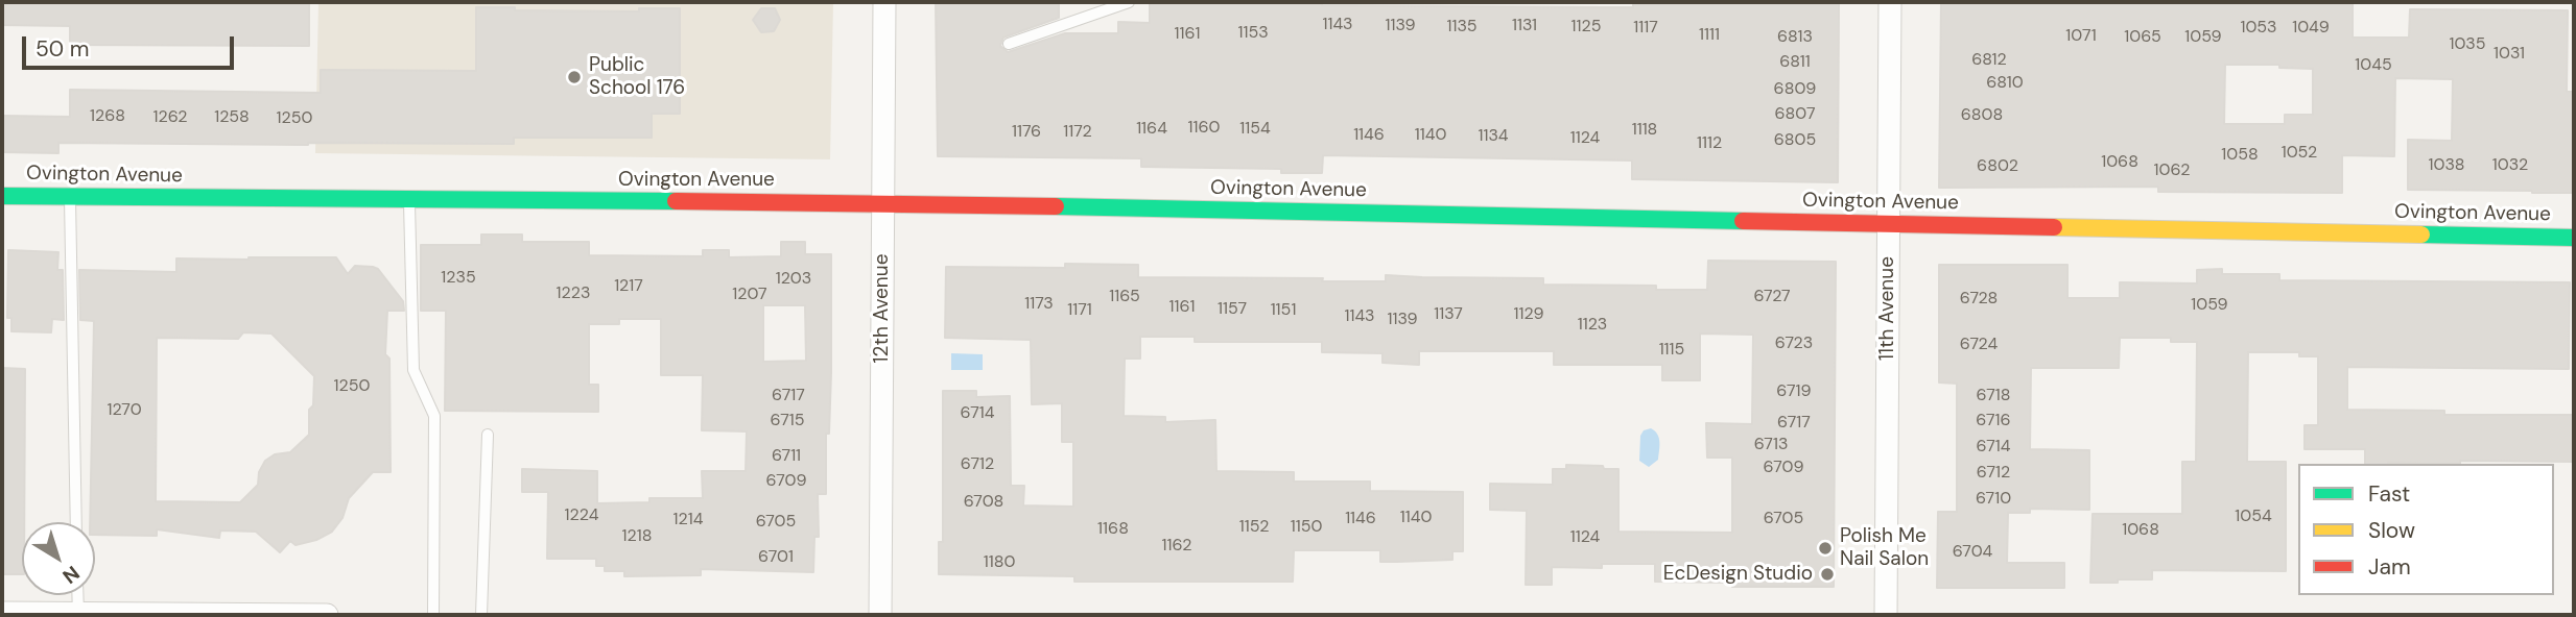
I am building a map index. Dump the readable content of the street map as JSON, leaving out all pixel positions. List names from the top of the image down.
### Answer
{
  "streets": {
    "street": ["Ovington Avenue", "12th Avenue", "11th Avenue"]
  },
  "crossings": [
    ["Ovington Avenue", "12th Avenue"],
    ["Ovington Avenue", "11th Avenue"]
  ],
  "places": ["Public School 176", "Polish Me Nail Salon", "EcDesign Studio"],
  "house_numbers": [
    "1143",
    "1139",
    "1131",
    "1135",
    "1125",
    "1117",
    "1053",
    "1049",
    "1153",
    "1161",
    "1111",
    "1071",
    "6813",
    "1065",
    "1059",
    "1035",
    "1031",
    "6812",
    "6811",
    "1045",
    "6810",
    "6809",
    "6807",
    "6808",
    "1268",
    "1262",
    "1258",
    "1250",
    "1160",
    "1164",
    "1154",
    "1118",
    "1176",
    "1172",
    "1146",
    "1140",
    "1134",
    "1124",
    "6805",
    "1112",
    "1052",
    "1058",
    "1068",
    "1038",
    "1032",
    "6802",
    "1062",
    "1235",
    "1203",
    "1217",
    "1223",
    "1207",
    "1165",
    "6727",
    "6728",
    "1173",
    "1059",
    "1161",
    "1157",
    "1171",
    "1151",
    "1137",
    "1129",
    "1143",
    "1139",
    "1123",
    "6723",
    "6724",
    "1115",
    "1250",
    "6719",
    "6717",
    "6718",
    "1270",
    "6714",
    "6715",
    "6716",
    "6717",
    "6713",
    "6714",
    "6711",
    "6712",
    "6709",
    "6712",
    "6709",
    "6710",
    "6708",
    "1224",
    "1054",
    "1140",
    "1146",
    "6705",
    "1214",
    "6705",
    "1152",
    "1150",
    "1168",
    "1068",
    "1218",
    "1124",
    "1162",
    "6704",
    "6701",
    "1180"
  ],
  "legend": ["Fast", "Slow", "Jam"],
  "scale_bar": "50 m",
  "north": "bottom right"
}
